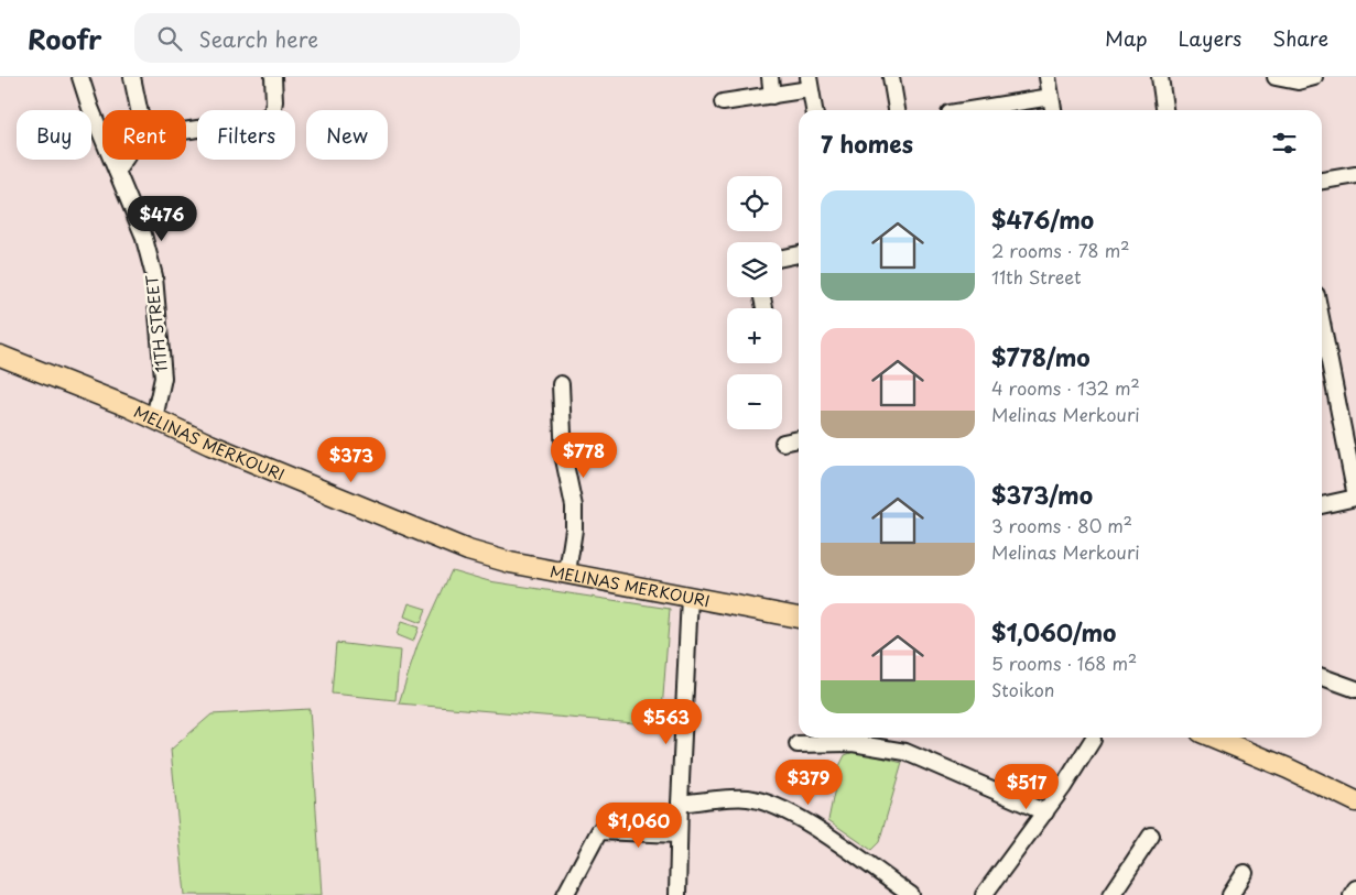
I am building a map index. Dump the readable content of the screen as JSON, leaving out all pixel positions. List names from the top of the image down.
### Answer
{
  "streets": {
    "main road": ["MELINAS MERKOURI"],
    "street": ["11TH STREET"]
  },
  "crossings": [
    ["11TH STREET", "MELINAS MERKOURI"]
  ],
  "page": {
    "header": "Roofr",
    "search": "Search here",
    "nav": ["Map", "Layers", "Share"],
    "chip": [
      "Buy",
      "Rent",
      "Filters",
      "New"
    ],
    "heading": "7 homes",
    "map_buttons": ["+", "−"],
    "list": [
      {
        "name": "$476/mo",
        "note": "2 rooms · 78 m² · 11th Street"
      },
      {
        "name": "$778/mo",
        "note": "4 rooms · 132 m² · Melinas Merkouri"
      },
      {
        "name": "$373/mo",
        "note": "3 rooms · 80 m² · Melinas Merkouri"
      },
      {
        "name": "$1,060/mo",
        "note": "5 rooms · 168 m² · Stoikon"
      }
    ],
    "price": [
      "$476",
      "$778",
      "$373",
      "$563",
      "$379",
      "$517",
      "$1,060"
    ]
  }
}
